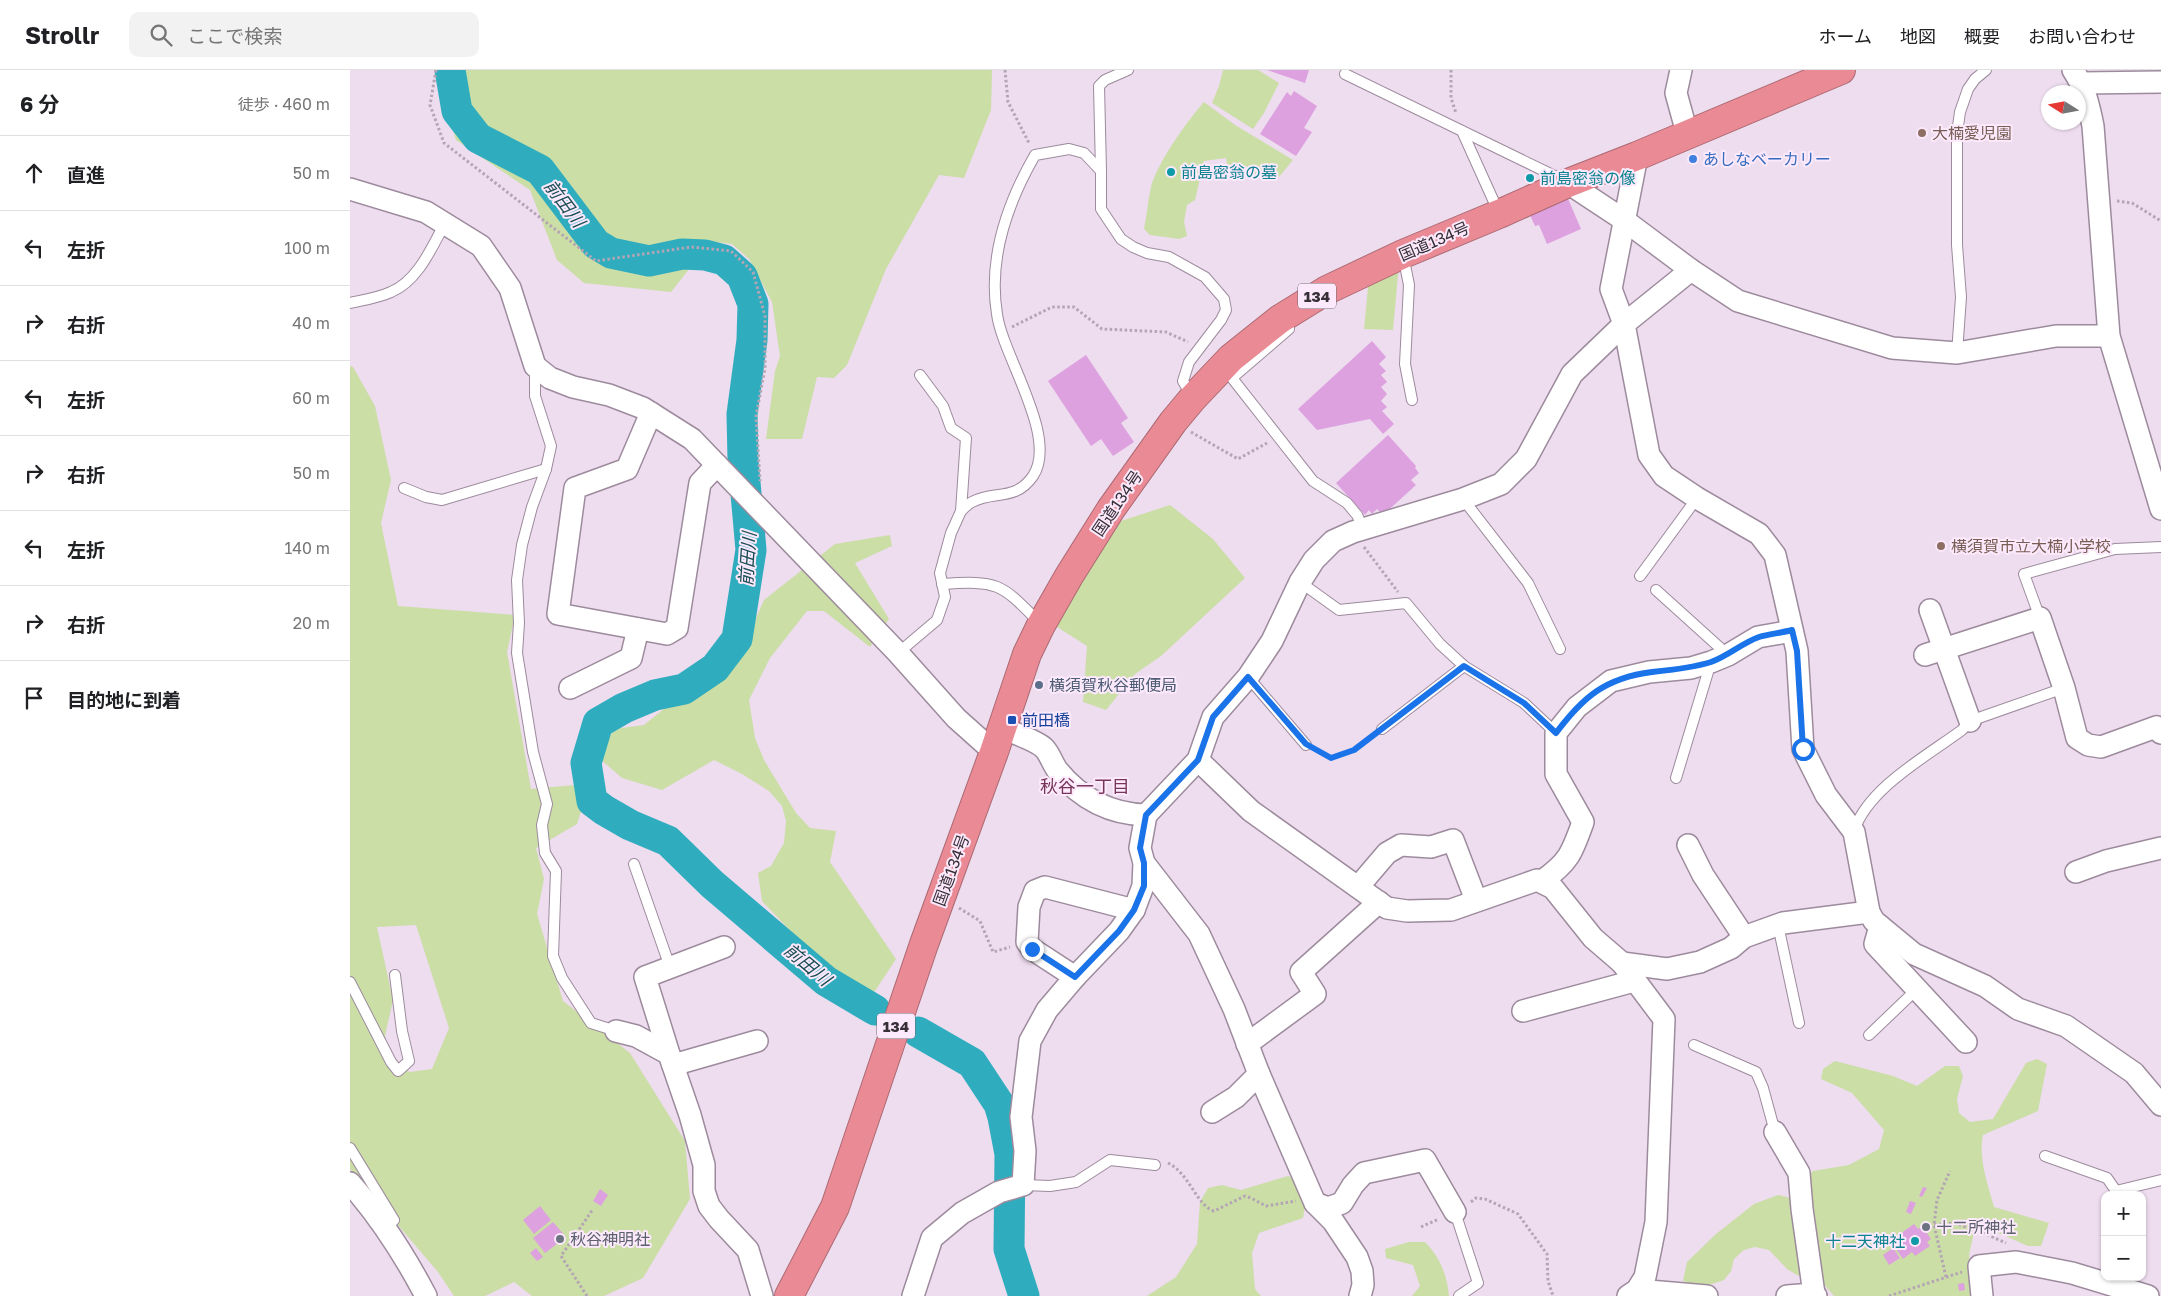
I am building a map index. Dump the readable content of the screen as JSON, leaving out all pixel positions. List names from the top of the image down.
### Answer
{
  "streets": {
    "highway": ["国道134号", "134"]
  },
  "districts": ["秋谷一丁目"],
  "water": ["前田川"],
  "places": {
    "other": [
      "大楠愛児園",
      "あしなベーカリー",
      "前島密翁の墓",
      "前島密翁の像",
      "横須賀市立大楠小学校",
      "横須賀秋谷郵便局",
      "十二所神社",
      "秋谷神明社",
      "十二天神社"
    ],
    "transit": ["前田橋"]
  },
  "north": "left",
  "page": {
    "header": "Strollr",
    "search": "ここで検索",
    "nav": [
      "ホーム",
      "地図",
      "概要",
      "お問い合わせ"
    ],
    "heading": ["6 分", "徒歩 · 460 m"],
    "list": [
      ["直進", "50 m"],
      ["左折", "100 m"],
      ["右折", "40 m"],
      ["左折", "60 m"],
      ["右折", "50 m"],
      ["左折", "140 m"],
      ["右折", "20 m"],
      "目的地に到着"
    ],
    "map_buttons": ["+", "−"]
  }
}
